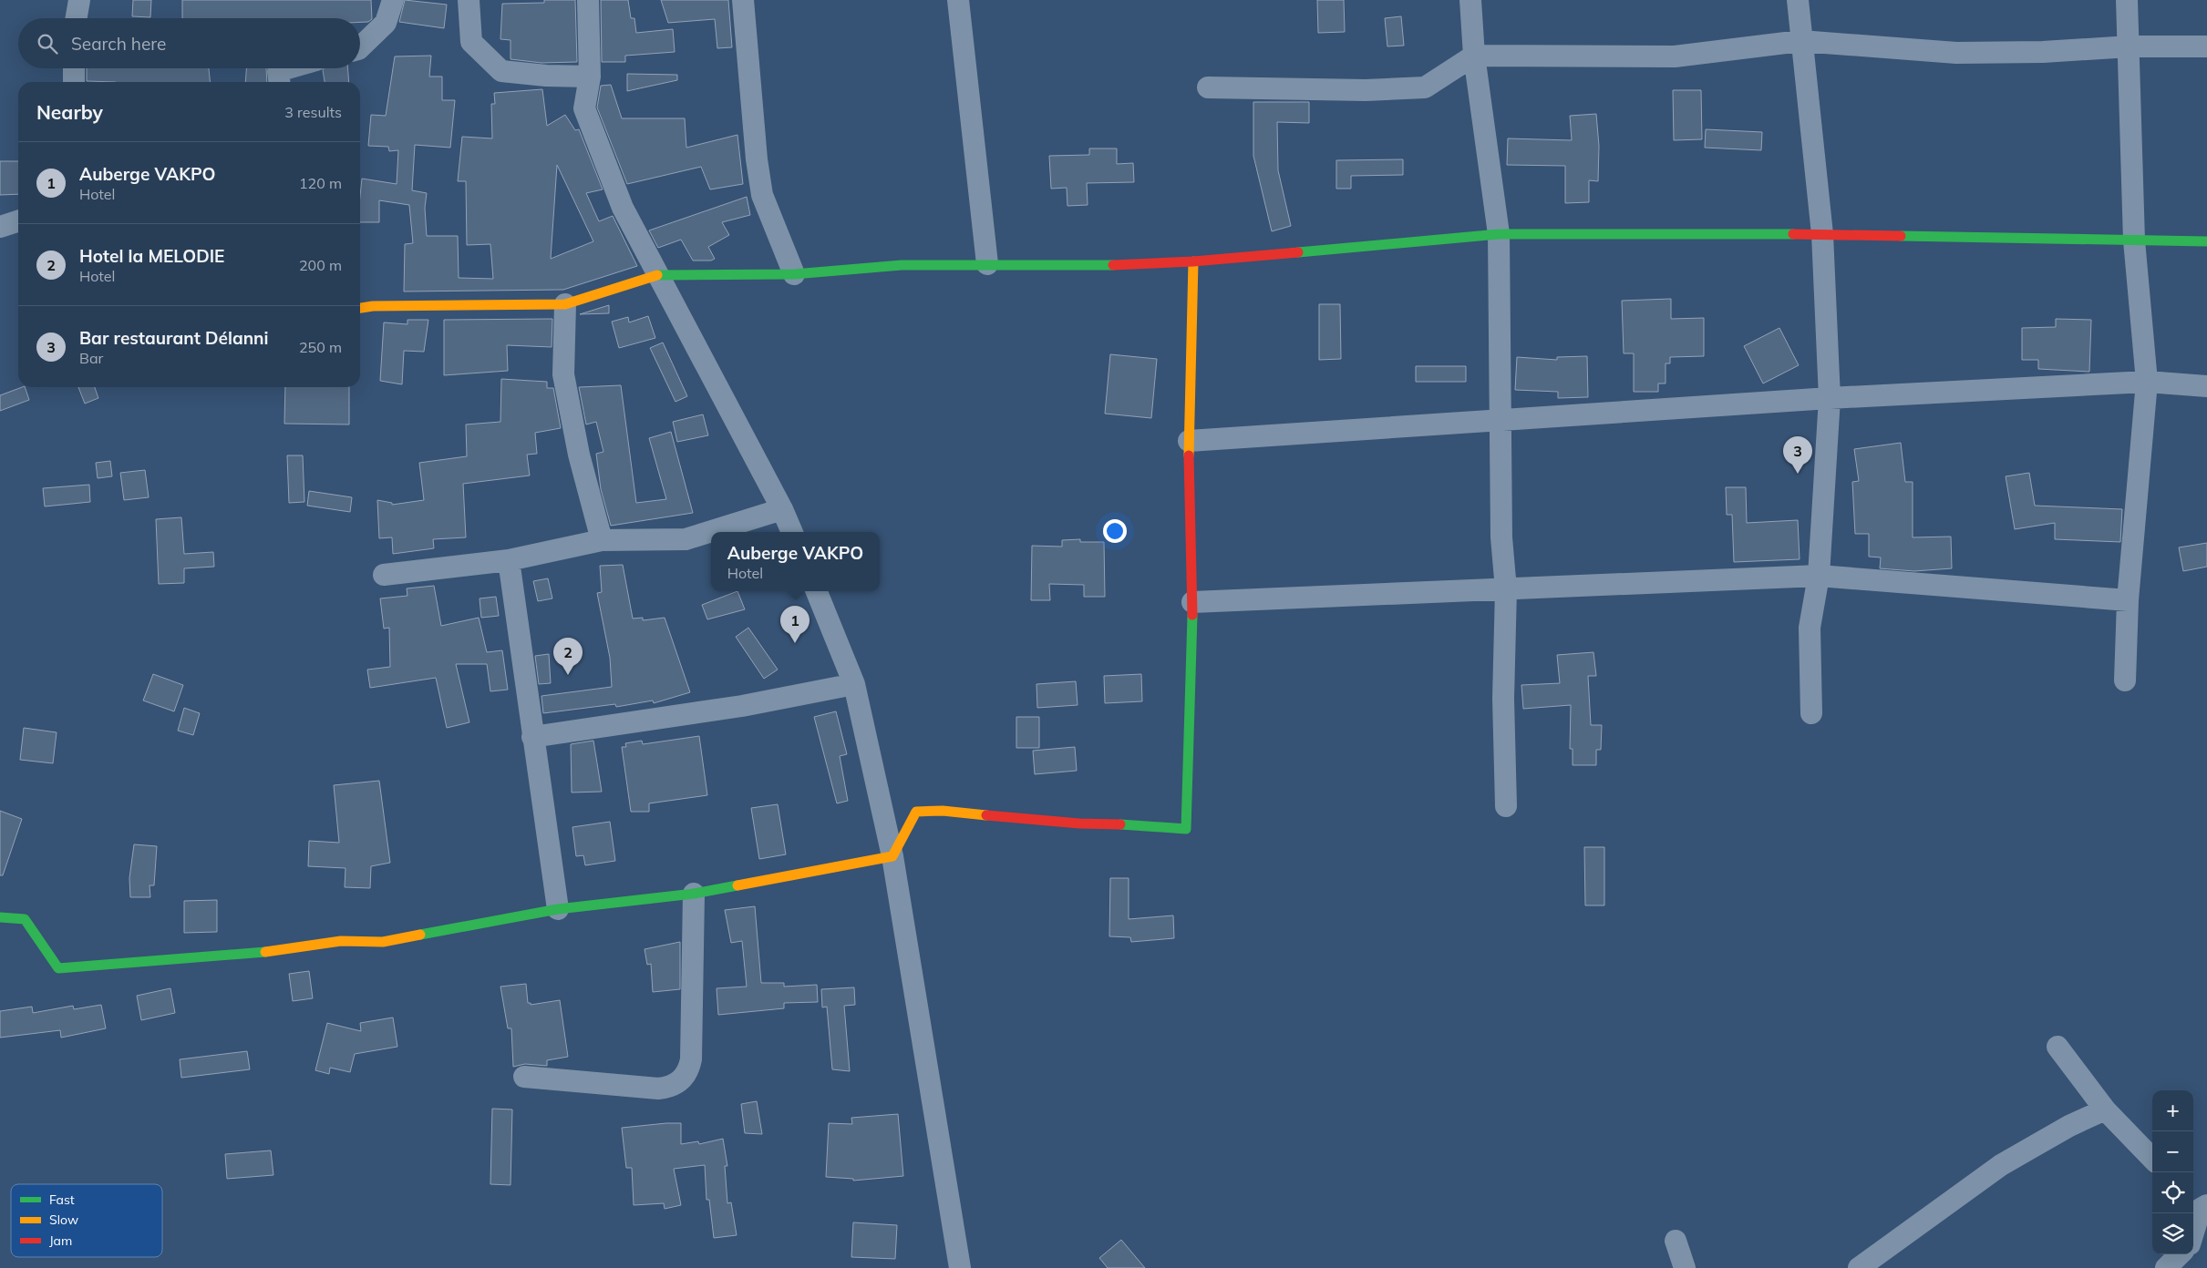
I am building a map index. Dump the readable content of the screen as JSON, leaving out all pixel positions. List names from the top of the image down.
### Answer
{
  "legend": ["Fast", "Slow", "Jam"],
  "page": {
    "search": "Search here",
    "heading": ["Nearby", "3 results"],
    "list": [
      {
        "mark": "1",
        "name": "Auberge VAKPO",
        "note": "Hotel",
        "value": "120 m"
      },
      {
        "mark": "2",
        "name": "Hotel la MELODIE",
        "note": "Hotel",
        "value": "200 m"
      },
      {
        "mark": "3",
        "name": "Bar restaurant Délanni",
        "note": "Bar",
        "value": "250 m"
      }
    ],
    "pins": ["3", "1", "2"],
    "popup": ["Auberge VAKPO", "Hotel"],
    "map_buttons": ["+", "−"]
  }
}
